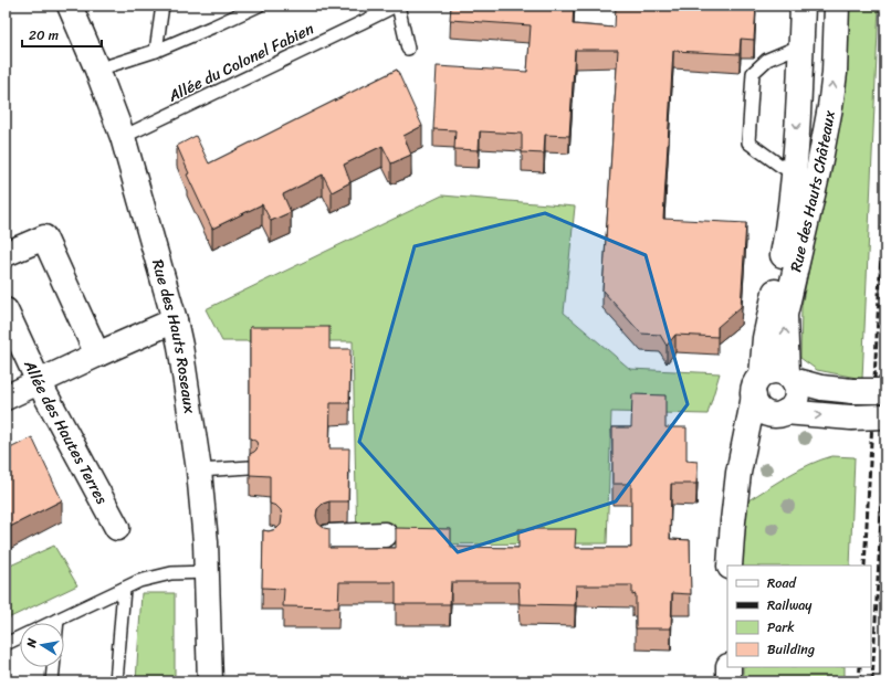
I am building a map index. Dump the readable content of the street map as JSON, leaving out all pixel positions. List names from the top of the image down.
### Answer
{
  "streets": {
    "street": ["Rue des Hauts Châteaux", "Rue des Hauts Roseaux", "Allée des Hautes Terres"],
    "lane": ["Allée du Colonel Fabien"]
  },
  "crossings": [
    ["Allée du Colonel Fabien", "Rue des Hauts Roseaux"]
  ],
  "legend": [
    "Road",
    "Railway",
    "Park",
    "Building"
  ],
  "scale_bar": "20 m",
  "north": "left"
}
